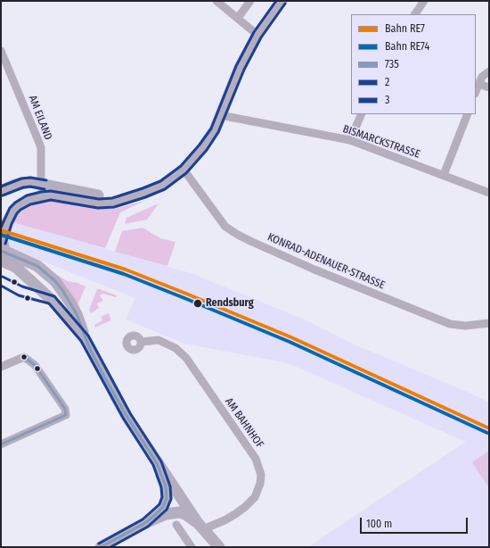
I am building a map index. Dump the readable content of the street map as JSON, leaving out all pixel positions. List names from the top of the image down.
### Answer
{
  "streets": {
    "street": [
      "AM EILAND",
      "BISMARCKSTRASSE",
      "KONRAD-ADENAUER-STRASSE",
      "AM BAHNHOF"
    ]
  },
  "places": ["Rendsburg"],
  "lines": [
    "transit line 3",
    "transit line 2",
    "rail line RE7",
    "rail line RE74",
    "transit line 735"
  ],
  "legend": [
    "Bahn RE7",
    "Bahn RE74",
    "735",
    "2",
    "3"
  ],
  "scale_bar": "100 m"
}
